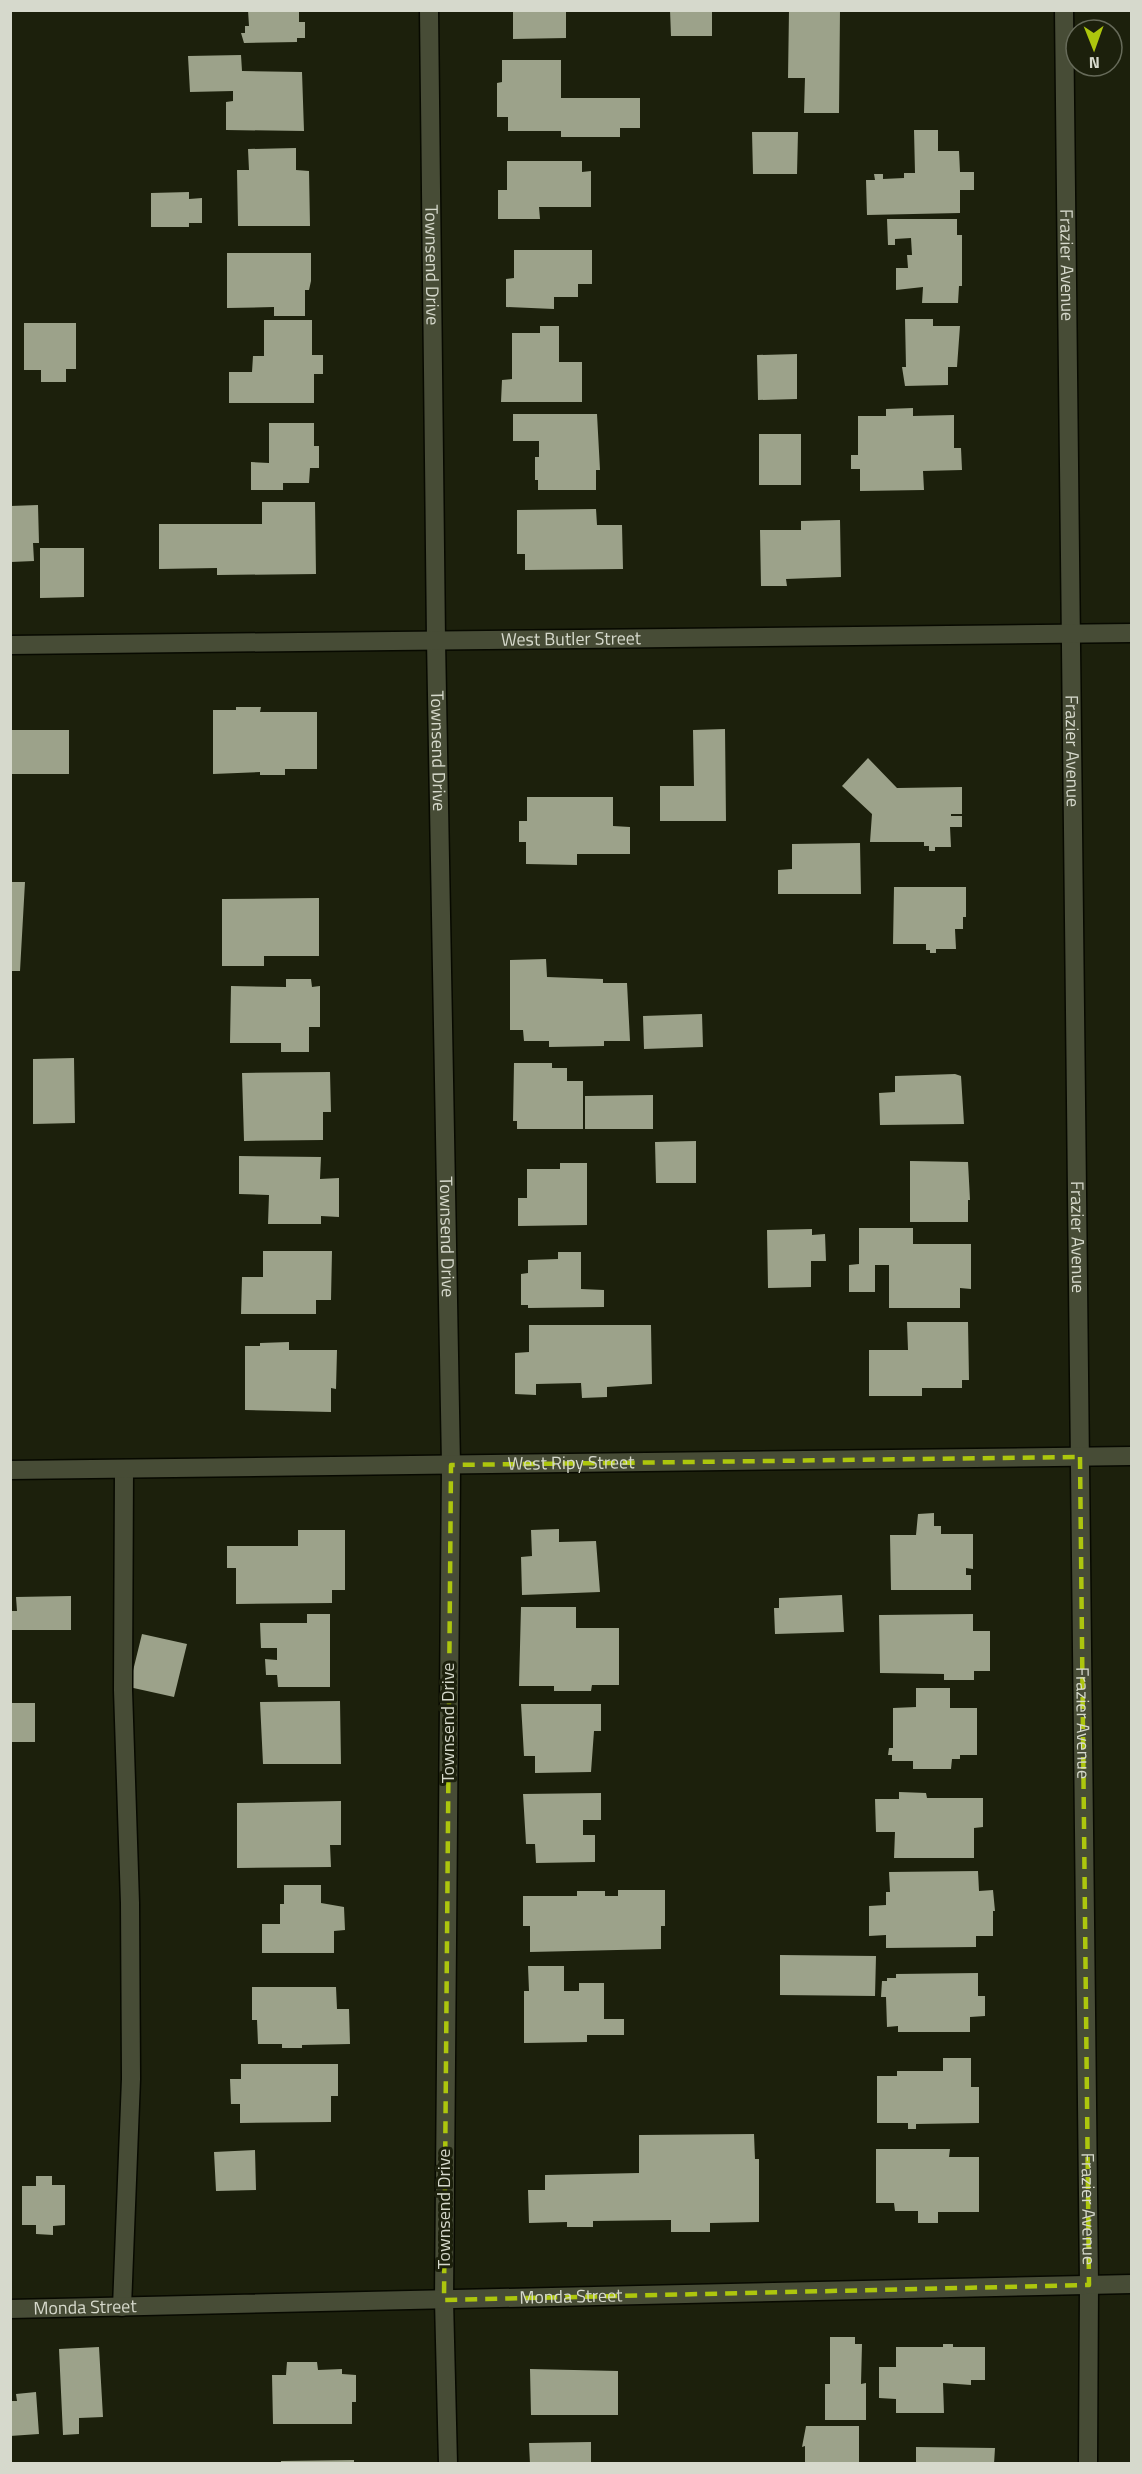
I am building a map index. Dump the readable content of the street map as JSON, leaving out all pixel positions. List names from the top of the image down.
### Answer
{
  "streets": {
    "street": [
      "Townsend Drive",
      "Frazier Avenue",
      "West Butler Street",
      "West Ripy Street",
      "Monda Street"
    ]
  },
  "crossings": [
    ["Townsend Drive", "West Butler Street"],
    ["Townsend Drive", "West Ripy Street"],
    ["Townsend Drive", "Monda Street"],
    ["Frazier Avenue", "West Butler Street"],
    ["Frazier Avenue", "West Ripy Street"],
    ["Frazier Avenue", "Monda Street"]
  ],
  "north": "bottom"
}
